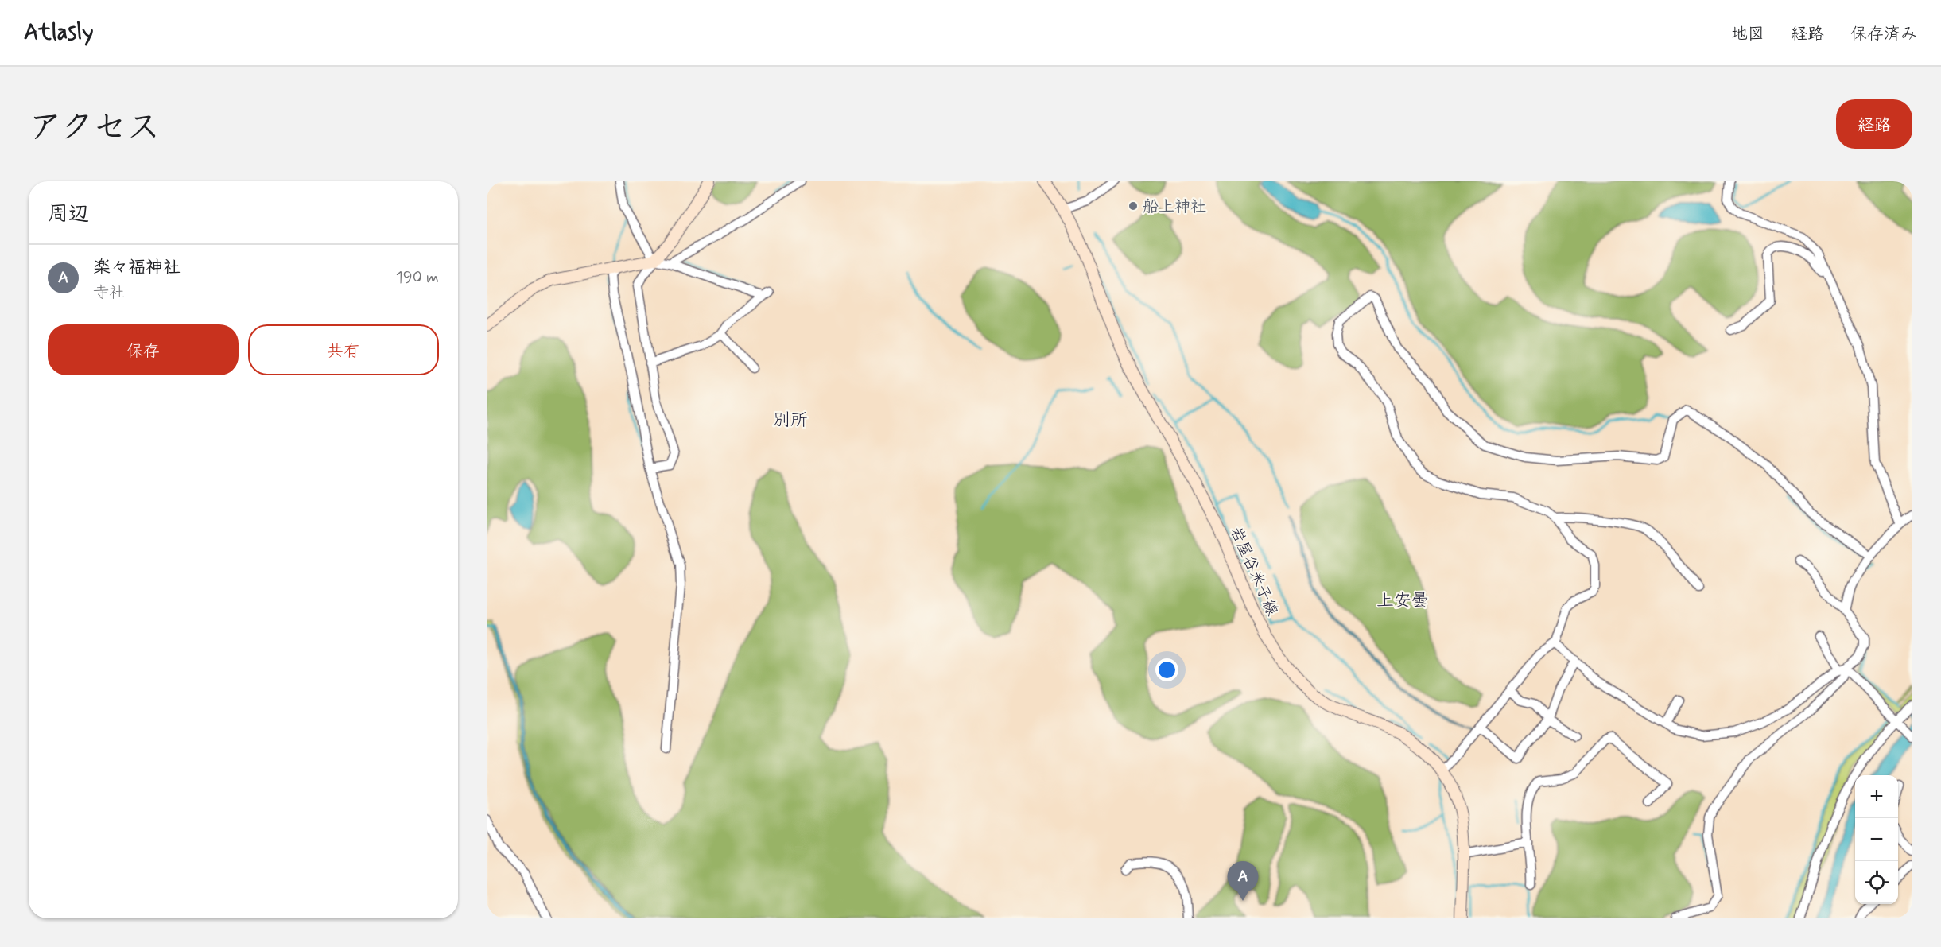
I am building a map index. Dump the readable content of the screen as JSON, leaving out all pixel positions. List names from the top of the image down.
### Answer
{
  "streets": {
    "main road": ["岩屋谷米子線"]
  },
  "districts": ["別所", "上安曇"],
  "places": ["船上神社"],
  "page": {
    "header": "Atlasly",
    "nav": ["地図", "経路", "保存済み"],
    "title": "アクセス",
    "buttons": [
      "経路",
      ["保存", "共有"]
    ],
    "heading": "周辺",
    "list": [
      {
        "mark": "A",
        "name": "楽々福神社",
        "note": "寺社",
        "value": "190 m"
      }
    ],
    "map_buttons": ["+", "−"],
    "pins": "A"
  }
}
